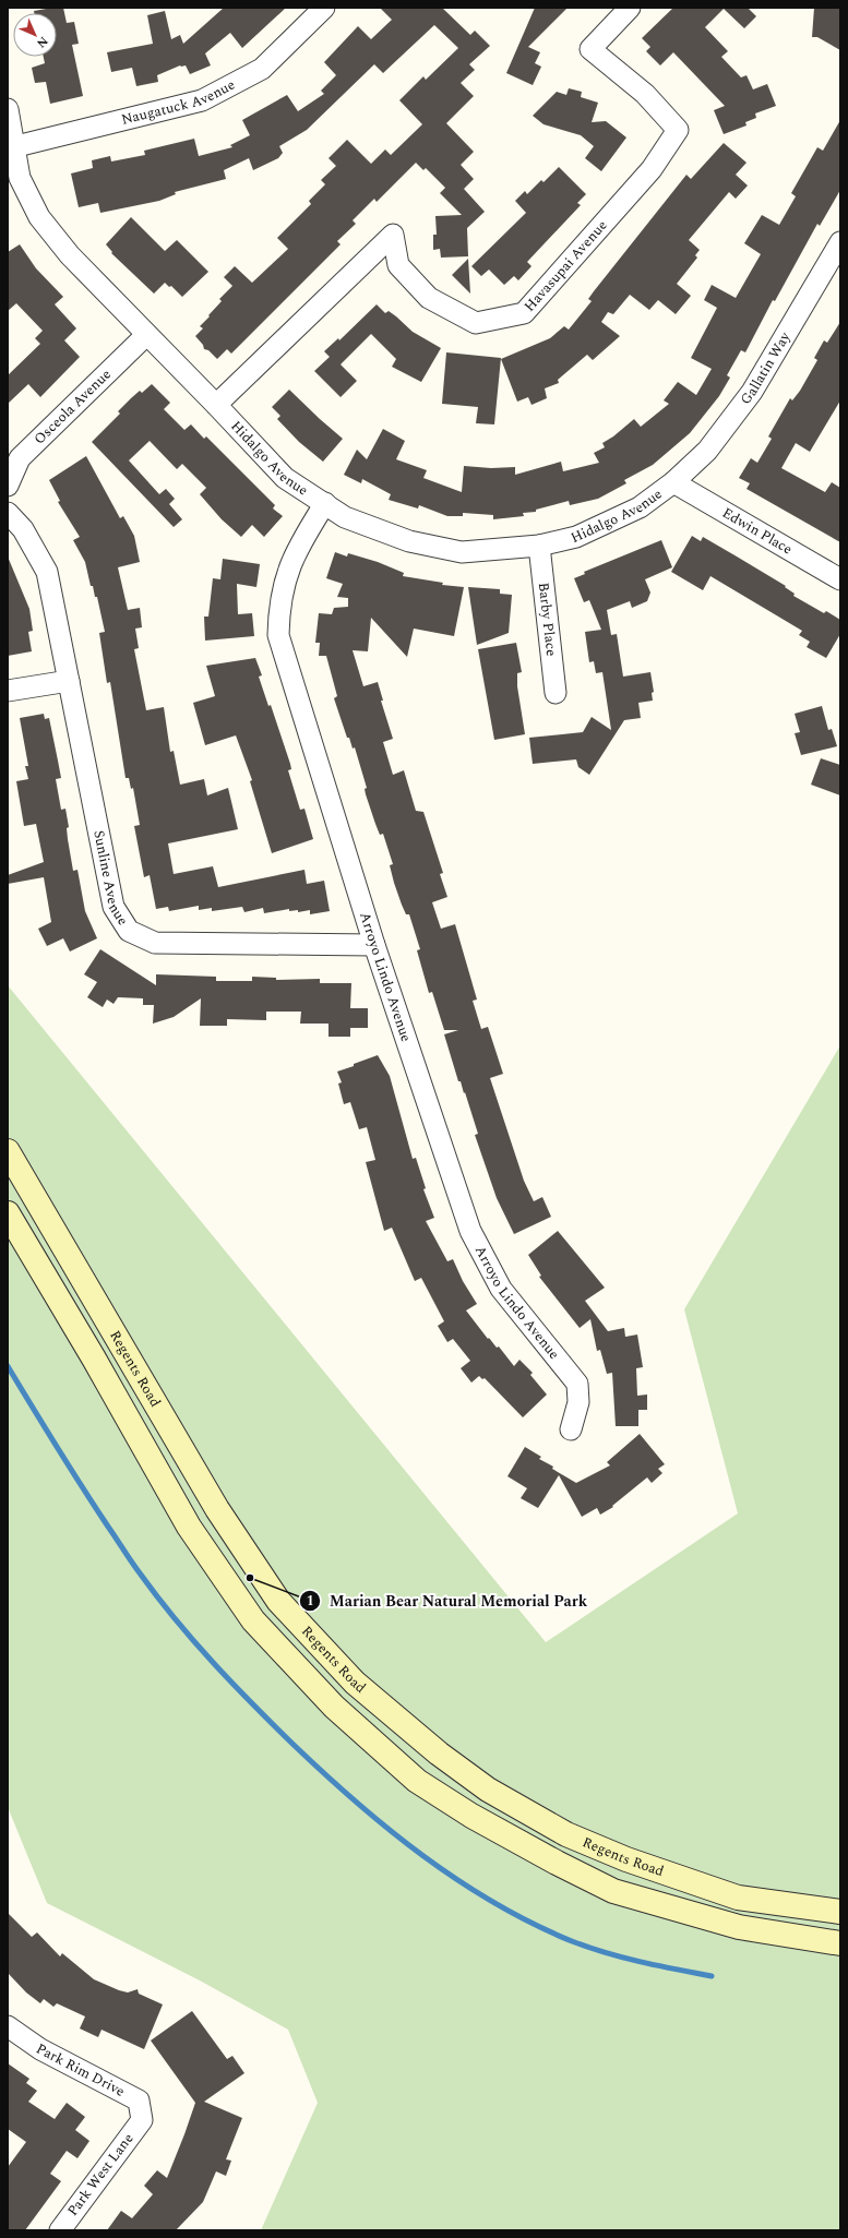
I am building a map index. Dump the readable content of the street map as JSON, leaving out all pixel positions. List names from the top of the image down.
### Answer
{
  "streets": {
    "main road": ["Regents Road"],
    "street": [
      "Naugatuck Avenue",
      "Havasupai Avenue",
      "Gallatin Way",
      "Osceola Avenue",
      "Hidalgo Avenue",
      "Edwin Place",
      "Barby Place",
      "Sunline Avenue",
      "Arroyo Lindo Avenue",
      "Park Rim Drive",
      "Park West Lane"
    ]
  },
  "crossings": [
    ["Naugatuck Avenue", "Hidalgo Avenue"],
    ["Havasupai Avenue", "Hidalgo Avenue"],
    ["Gallatin Way", "Hidalgo Avenue"],
    ["Gallatin Way", "Edwin Place"],
    ["Osceola Avenue", "Hidalgo Avenue"],
    ["Hidalgo Avenue", "Edwin Place"],
    ["Hidalgo Avenue", "Barby Place"],
    ["Hidalgo Avenue", "Arroyo Lindo Avenue"],
    ["Sunline Avenue", "Arroyo Lindo Avenue"],
    ["Park Rim Drive", "Park West Lane"]
  ],
  "places": ["Marian Bear Natural Memorial Park"],
  "north": "bottom right"
}
